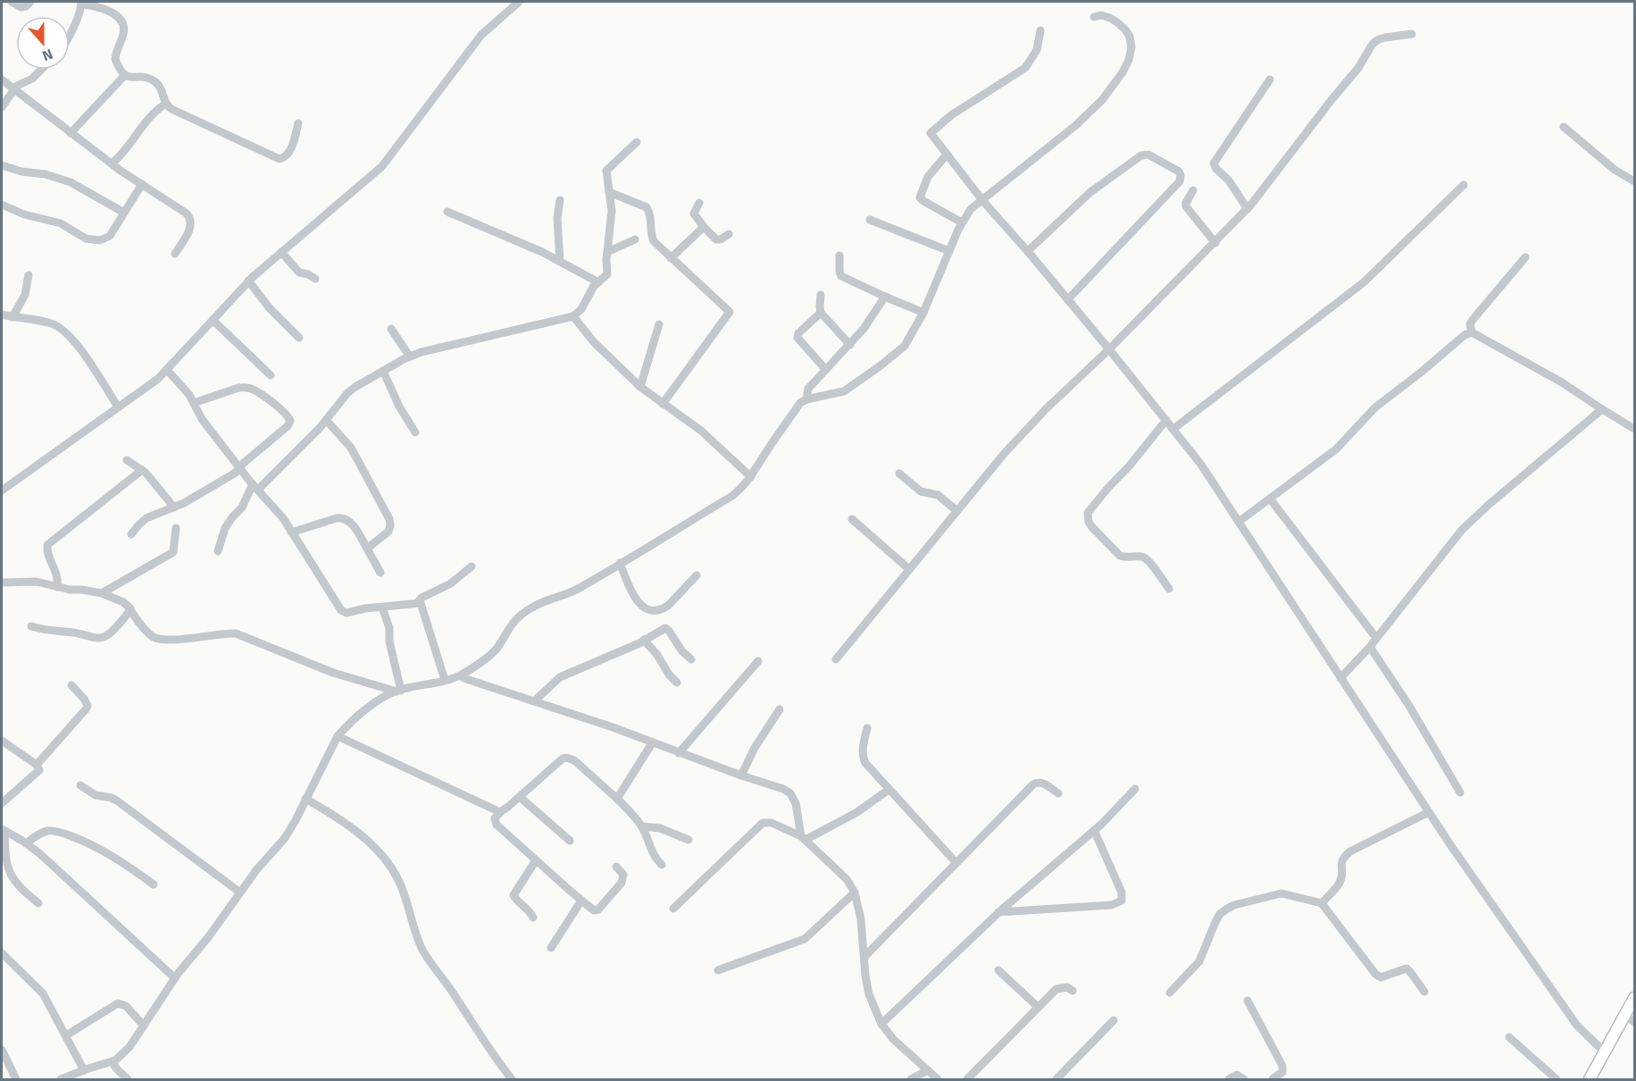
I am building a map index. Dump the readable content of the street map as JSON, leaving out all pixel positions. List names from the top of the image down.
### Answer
{
  "north": "bottom"
}
